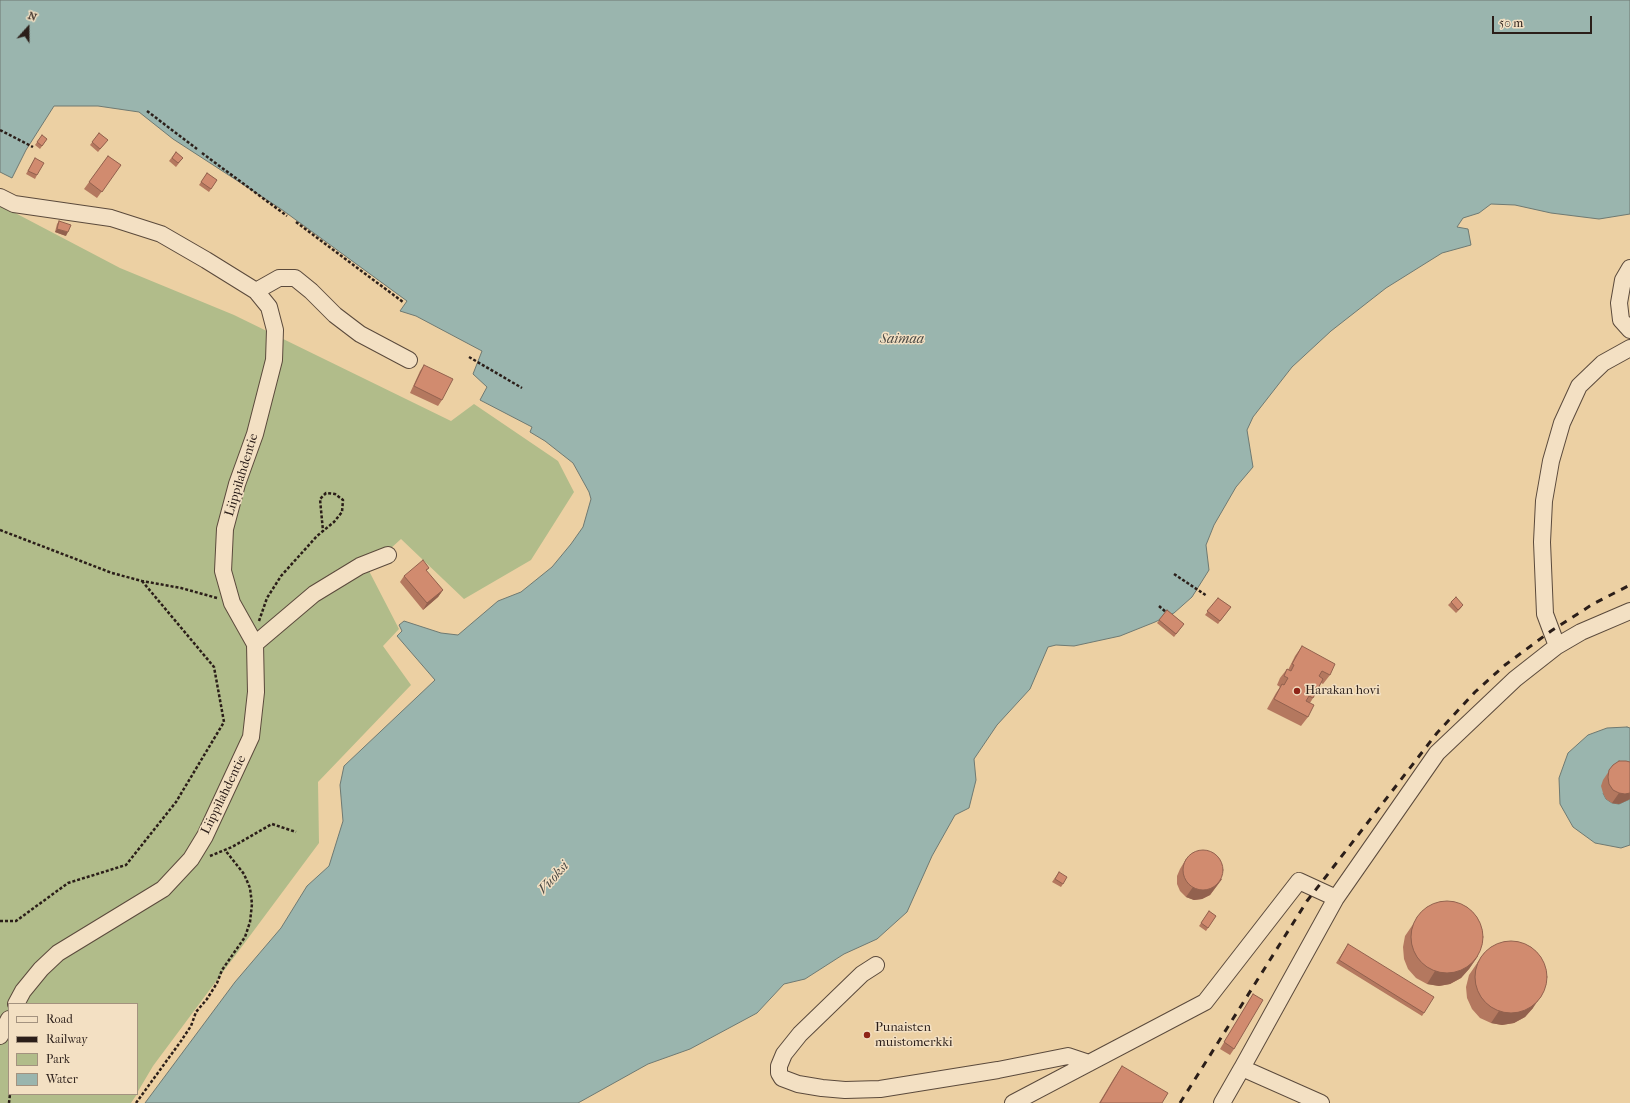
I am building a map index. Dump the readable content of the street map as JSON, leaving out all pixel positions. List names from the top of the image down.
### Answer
{
  "streets": {
    "street": ["Liippilahdentie"]
  },
  "water": ["Saimaa", "Vuoksi"],
  "places": ["Harakan hovi", "Punaisten muistomerkki"],
  "legend": [
    "Road",
    "Railway",
    "Park",
    "Water"
  ],
  "scale_bar": "50 m",
  "north": "top"
}
